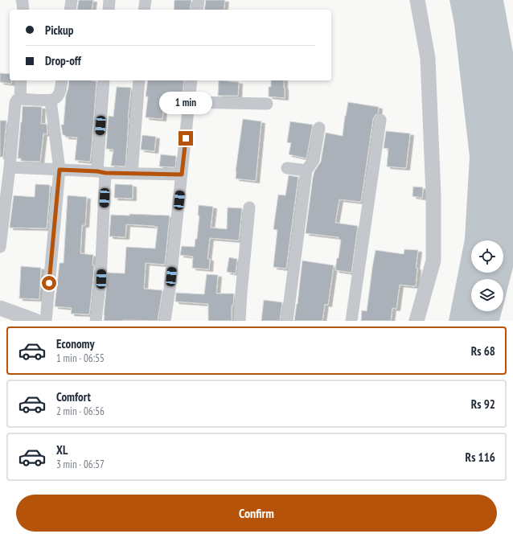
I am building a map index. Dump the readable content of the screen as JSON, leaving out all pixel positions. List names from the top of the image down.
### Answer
{
  "page": {
    "banner": ["Pickup", "Drop-off"],
    "bubble": "1 min",
    "list": [
      {
        "name": "Economy",
        "note": "1 min · 06:55",
        "value": "Rs 68"
      },
      {
        "name": "Comfort",
        "note": "2 min · 06:56",
        "value": "Rs 92"
      },
      {
        "name": "XL",
        "note": "3 min · 06:57",
        "value": "Rs 116"
      }
    ],
    "buttons": "Confirm"
  }
}
